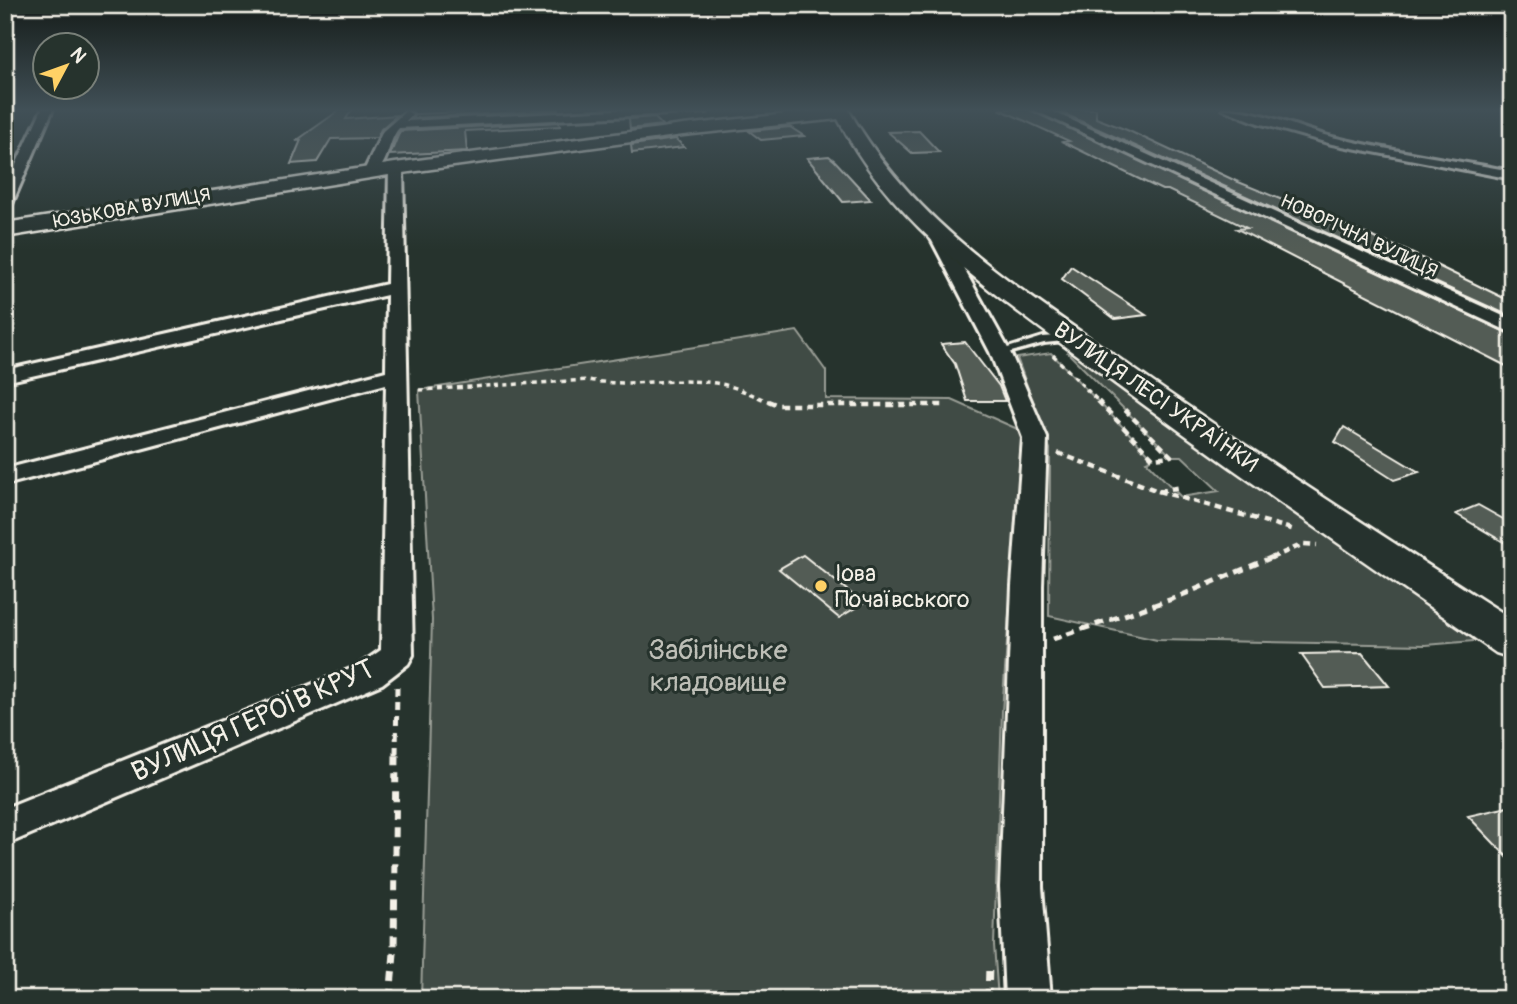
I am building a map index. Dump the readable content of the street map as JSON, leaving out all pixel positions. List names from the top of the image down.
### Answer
{
  "streets": {
    "main road": ["ЮЗЬКОВА ВУЛИЦЯ", "ВУЛИЦЯ ЛЕСІ УКРАЇНКИ"],
    "street": ["НОВОРІЧНА ВУЛИЦЯ", "ВУЛИЦЯ ГЕРОЇВ КРУТ"]
  },
  "crossings": [
    ["ЮЗЬКОВА ВУЛИЦЯ", "ВУЛИЦЯ ГЕРОЇВ КРУТ"]
  ],
  "parks": ["Забілінське кладовище"],
  "places": ["Іова Почаївського"],
  "north": "top right"
}
